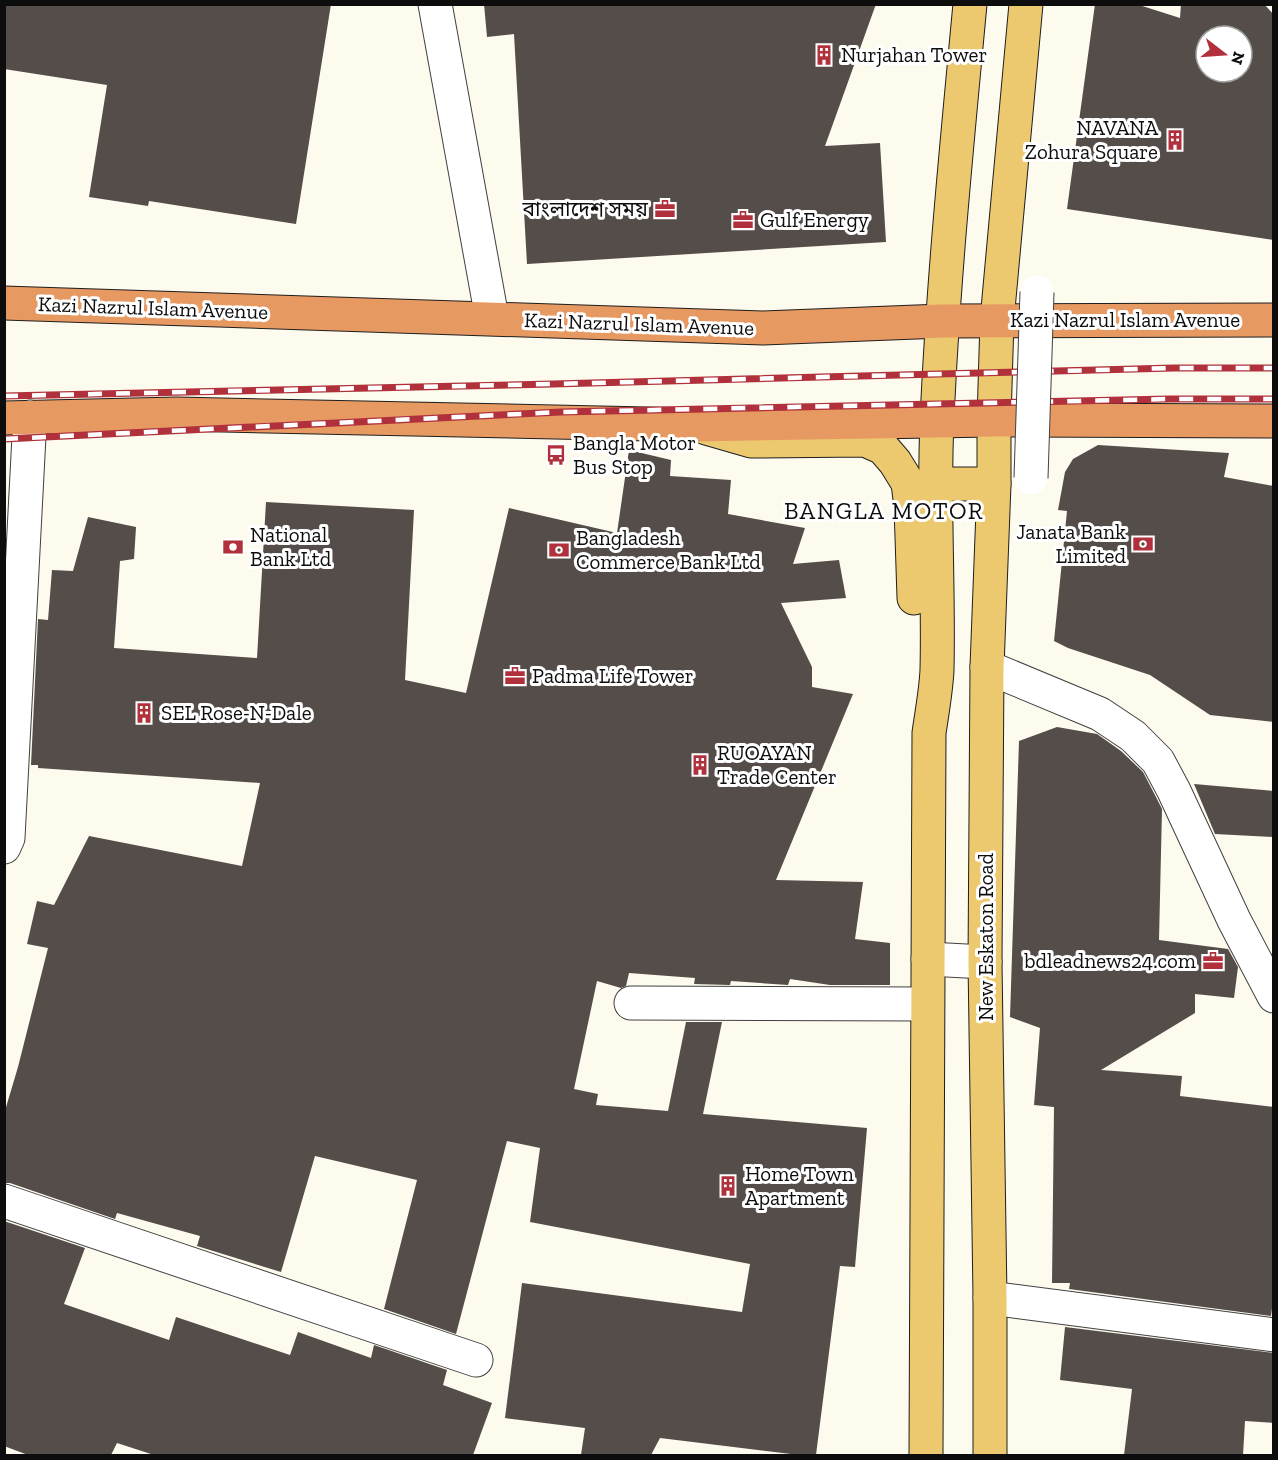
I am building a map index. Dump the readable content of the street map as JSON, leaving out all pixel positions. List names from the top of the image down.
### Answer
{
  "streets": {
    "highway": ["Kazi Nazrul Islam Avenue"],
    "main road": ["New Eskaton Road"]
  },
  "crossings": [
    ["Kazi Nazrul Islam Avenue", "New Eskaton Road"]
  ],
  "districts": ["BANGLA MOTOR"],
  "places": {
    "building": [
      "Nurjahan Tower",
      "NAVANA Zohura Square",
      "SEL Rose-N-Dale",
      "RUOAYAN Trade Center",
      "Home Town Apartment"
    ],
    "office": [
      "বাংলাদেশ সময়",
      "Gulf Energy",
      "Padma Life Tower",
      "bdleadnews24.com"
    ],
    "bus stop": ["Bangla Motor Bus Stop"],
    "bank": ["Janata Bank Limited", "National Bank Ltd", "Bangladesh Commerce Bank Ltd"]
  },
  "north": "right"
}
